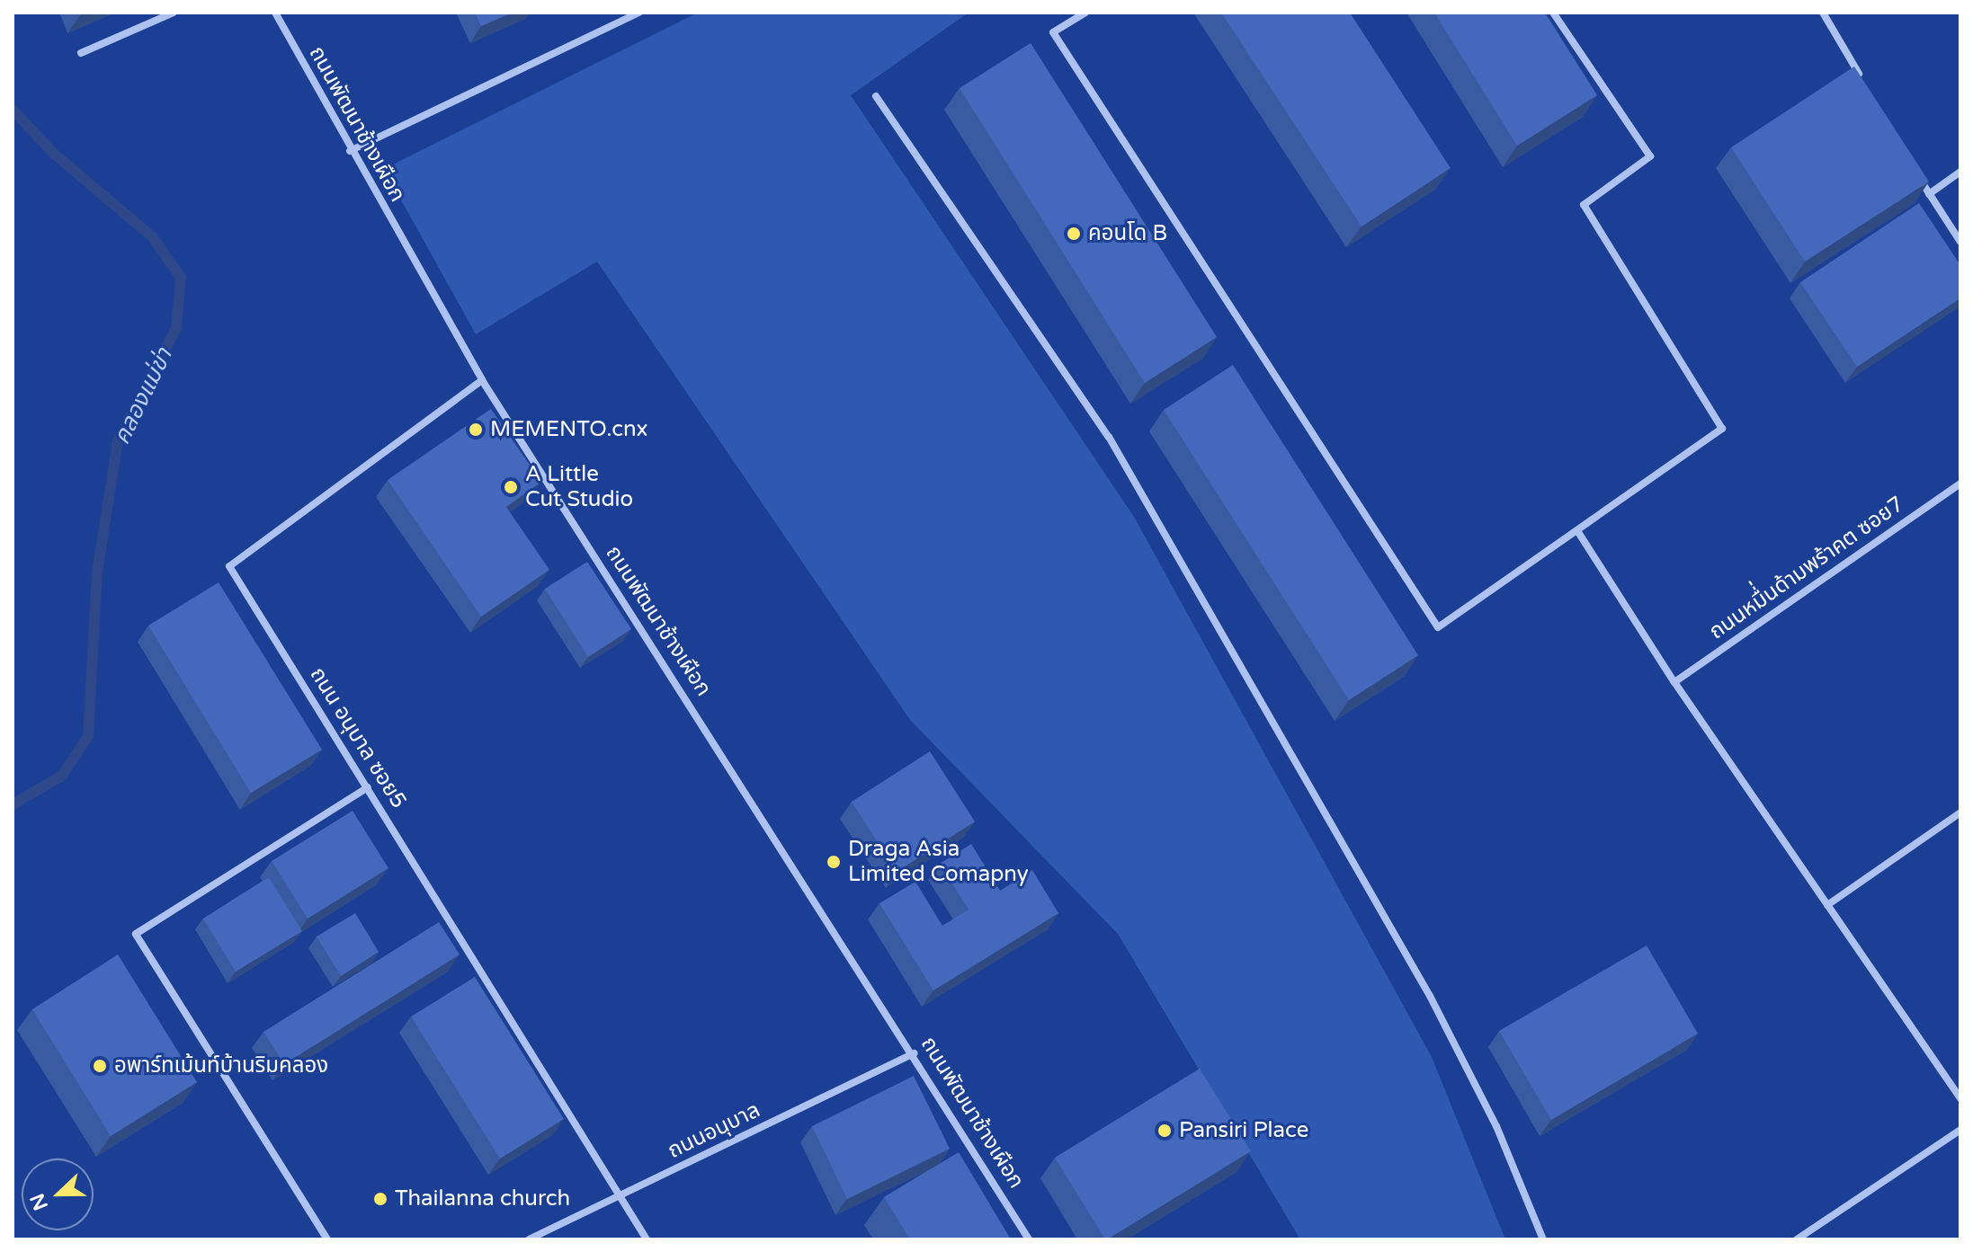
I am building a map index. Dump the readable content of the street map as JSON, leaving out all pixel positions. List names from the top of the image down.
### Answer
{
  "streets": {
    "street": [
      "ถนนพัฒนาช้างเผือก",
      "ถนนหมื่่นด้ามพร้าคต ซอย7",
      "ถนน อนุบาล ซอย5",
      "ถนนอนุบาล"
    ]
  },
  "crossings": [
    ["ถนนพัฒนาช้างเผือก", "ถนน อนุบาล ซอย5"],
    ["ถนนพัฒนาช้างเผือก", "ถนนอนุบาล"],
    ["ถนน อนุบาล ซอย5", "ถนนอนุบาล"]
  ],
  "water": ["คลองแม่ข่า"],
  "places": [
    "คอนโด B",
    "MEMENTO.cnx",
    "A Little Cut Studio",
    "Draga Asia Limited Comapny",
    "อพาร์ทเม้นท์บ้านริมคลอง",
    "Pansiri Place",
    "Thailanna church"
  ],
  "north": "left"
}
